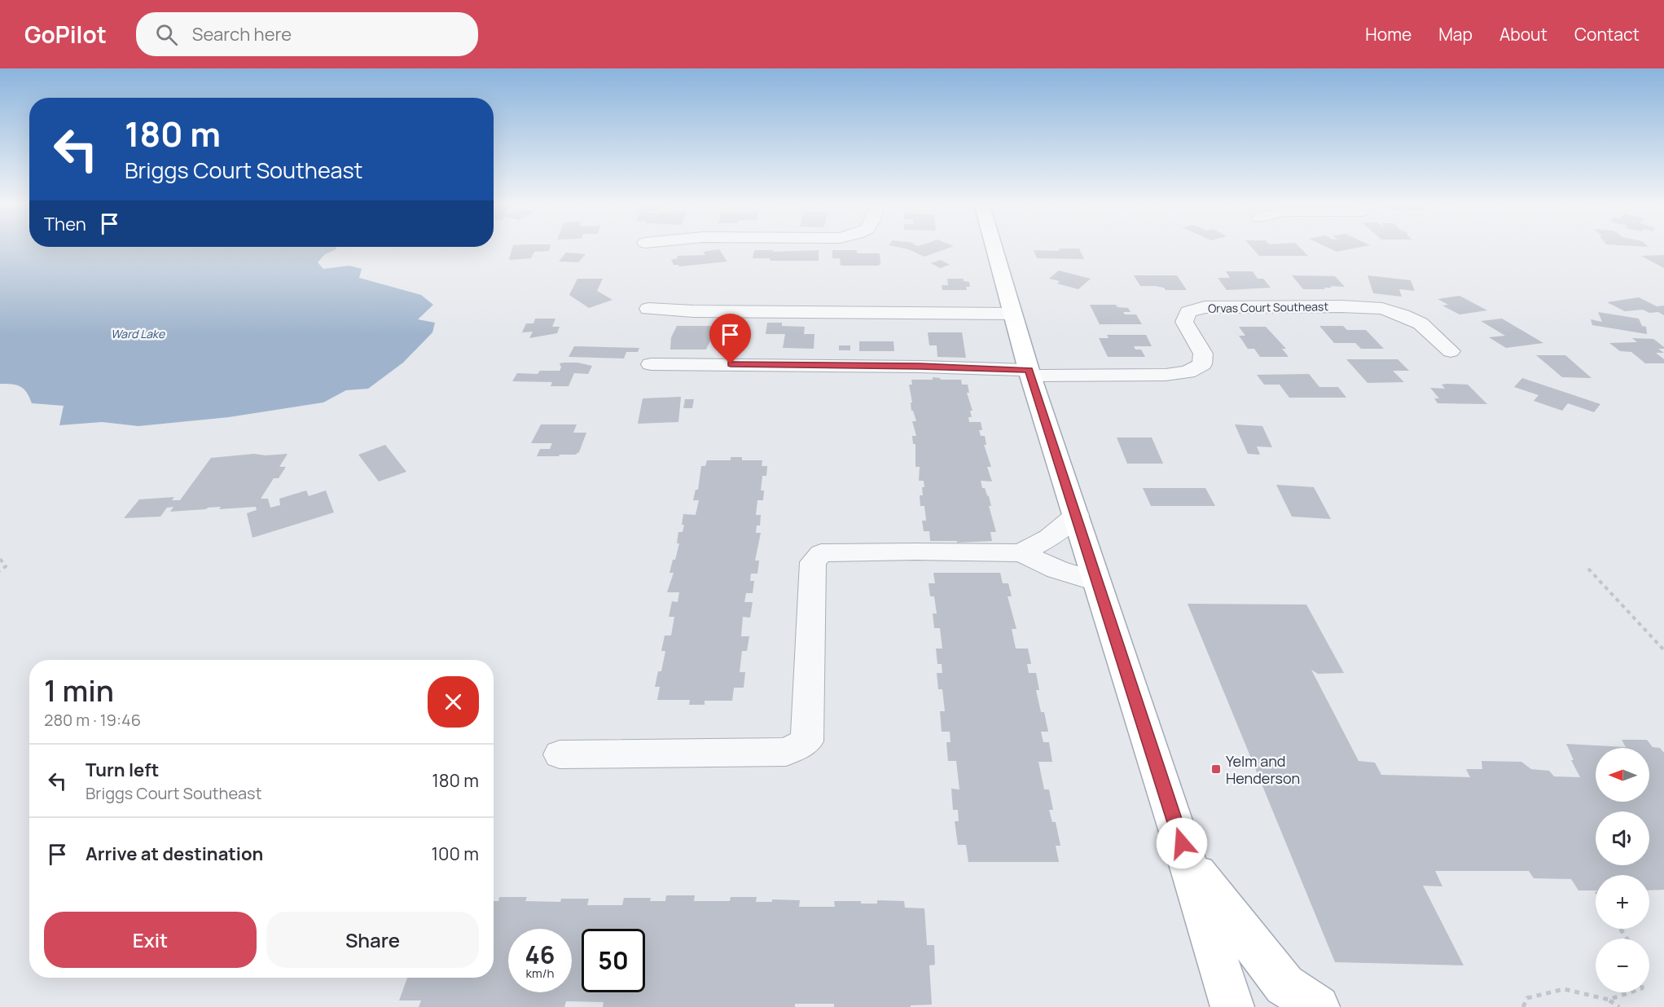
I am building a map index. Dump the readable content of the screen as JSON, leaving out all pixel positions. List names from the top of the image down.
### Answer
{
  "streets": {
    "street": ["Orvas Court Southeast"]
  },
  "water": ["Ward Lake"],
  "places": {
    "transit": ["Yelm and Henderson"]
  },
  "north": "left",
  "page": {
    "header": "GoPilot",
    "search": "Search here",
    "nav": [
      "Home",
      "Map",
      "About",
      "Contact"
    ],
    "turn": ["180 m", "Briggs Court Southeast"],
    "then": "Then",
    "heading": ["1 min", "280 m · 19:46"],
    "list": [
      {
        "name": "Turn left",
        "note": "Briggs Court Southeast",
        "value": "180 m"
      },
      {
        "name": "Arrive at destination",
        "value": "100 m"
      }
    ],
    "map_buttons": ["+", "−"],
    "buttons": ["Exit", "Share"],
    "speed": "46 km/h",
    "limit": "50"
  }
}
